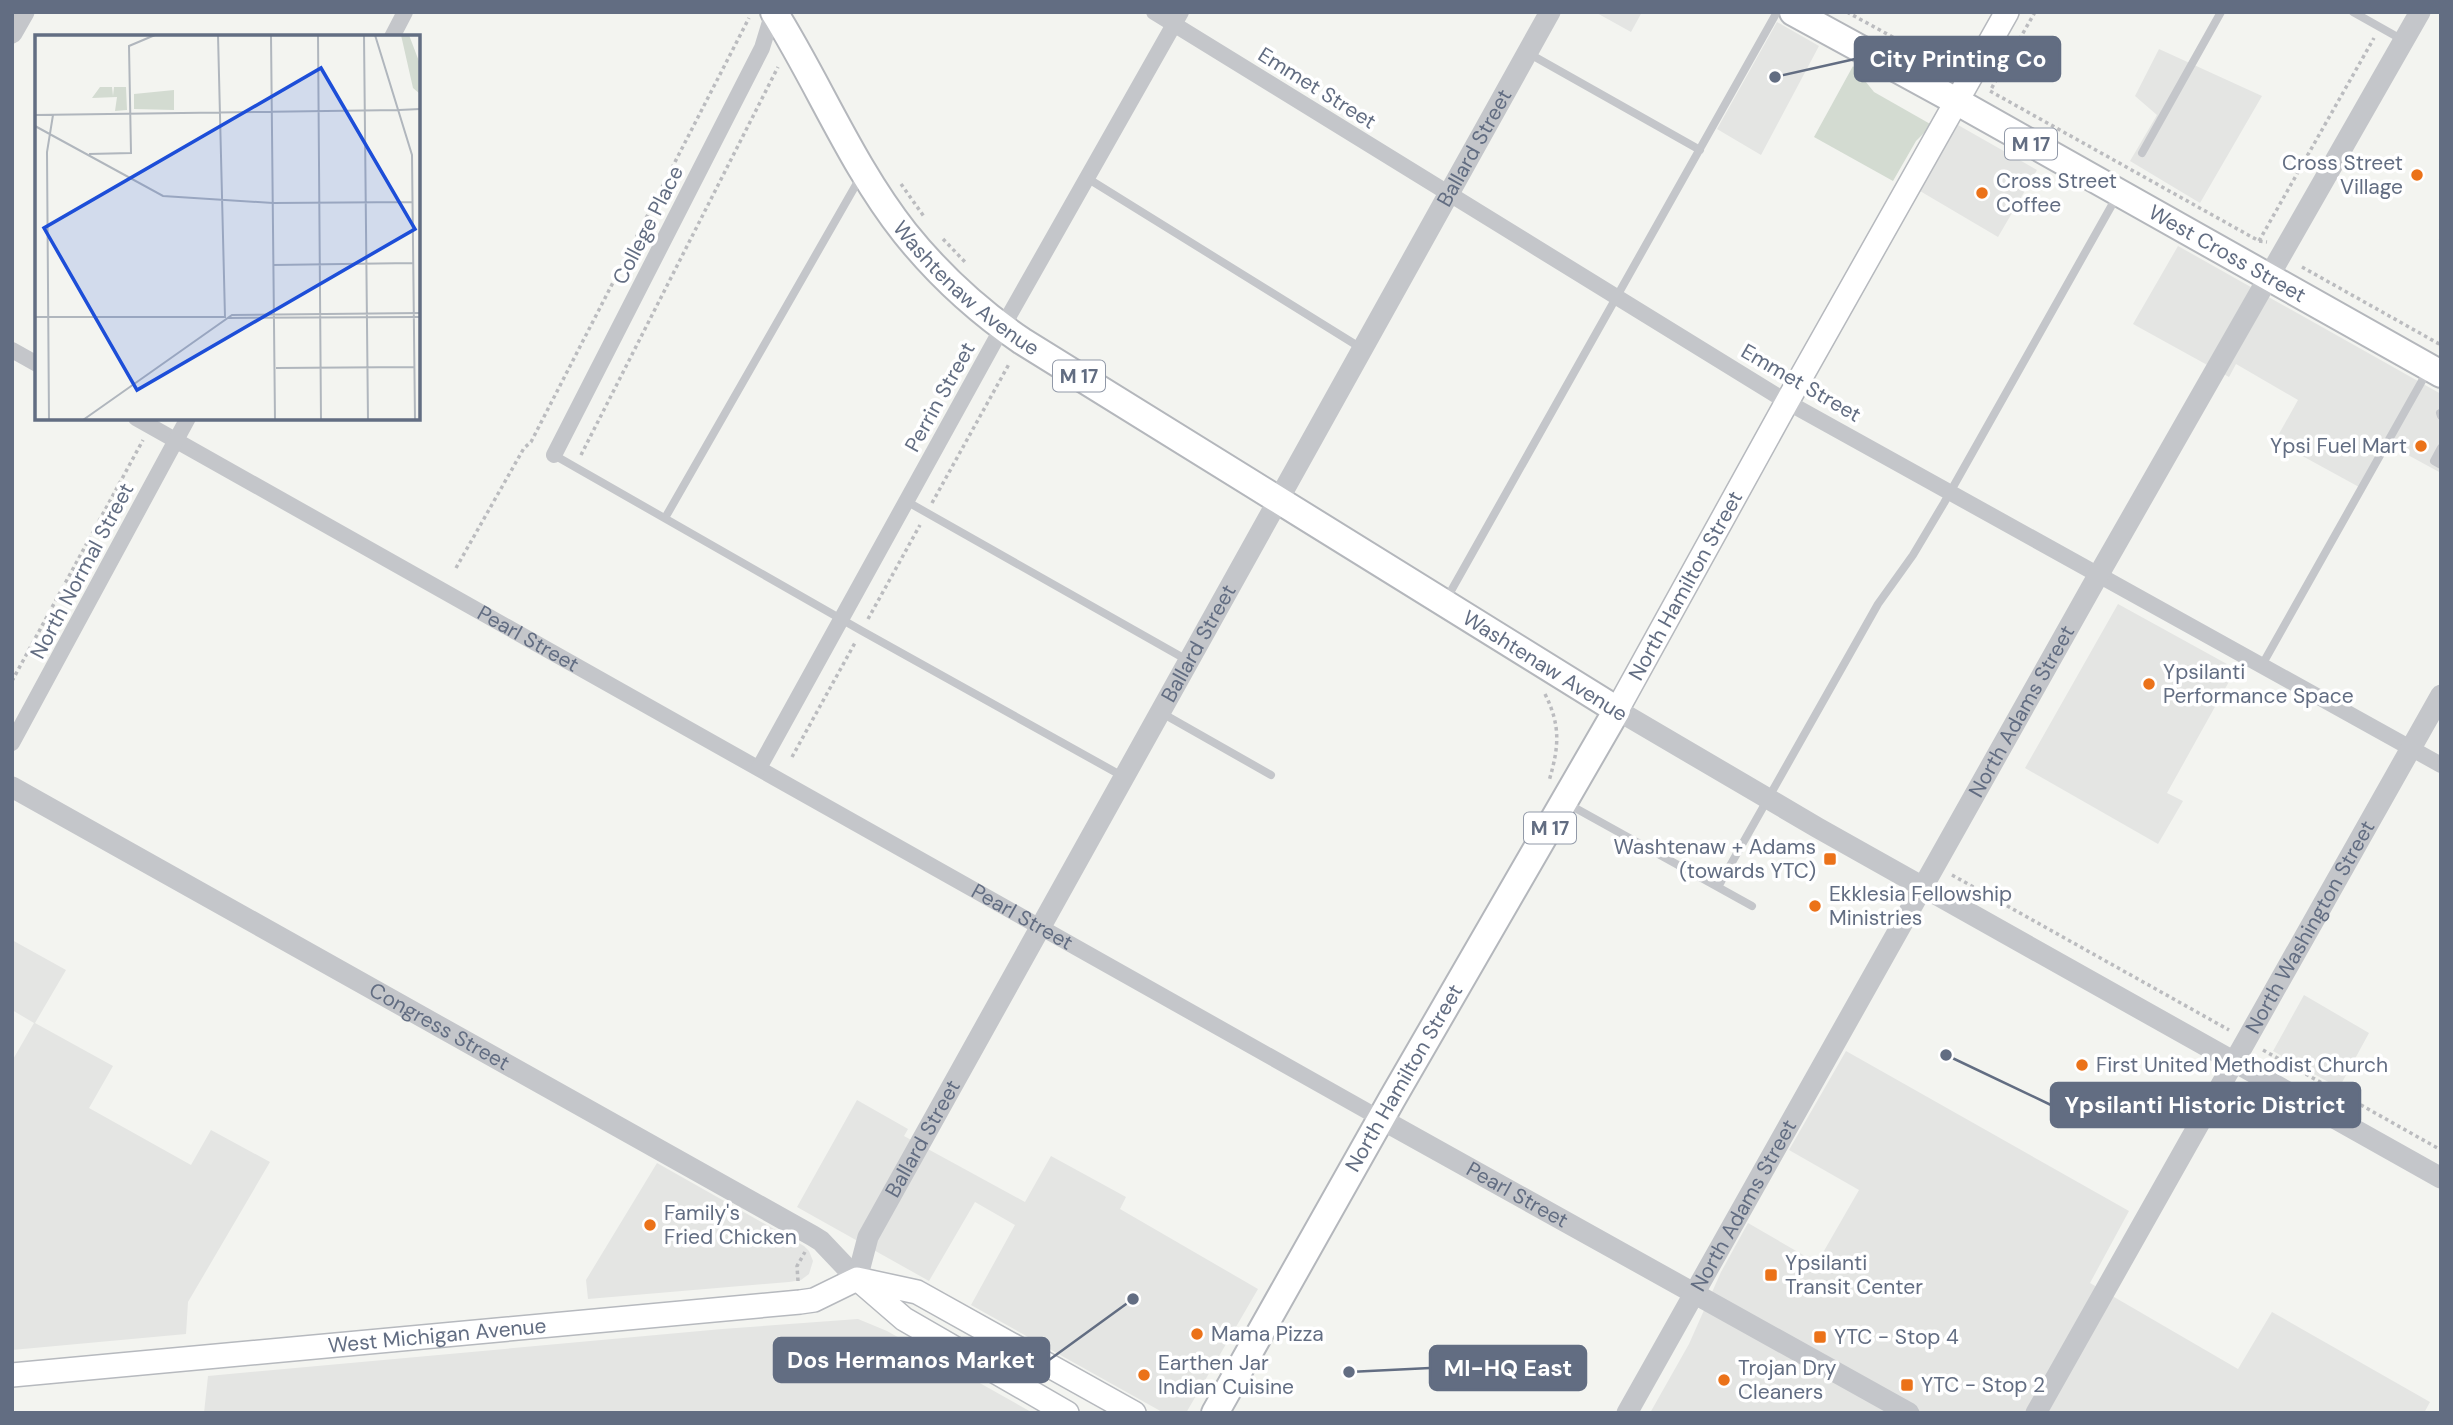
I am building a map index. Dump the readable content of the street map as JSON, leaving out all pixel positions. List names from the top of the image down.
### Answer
{
  "streets": {
    "main road": [
      "M 17",
      "West Cross Street",
      "Washtenaw Avenue",
      "North Hamilton Street",
      "West Michigan Avenue"
    ],
    "street": [
      "Emmet Street",
      "Ballard Street",
      "College Place",
      "Perrin Street",
      "North Normal Street",
      "Pearl Street",
      "North Adams Street",
      "North Washington Street",
      "Congress Street"
    ]
  },
  "crossings": [
    ["Emmet Street", "Ballard Street"],
    ["Emmet Street", "Perrin Street"],
    ["Emmet Street", "North Hamilton Street"],
    ["Emmet Street", "North Adams Street"],
    ["Emmet Street", "North Washington Street"],
    ["Ballard Street", "Washtenaw Avenue"],
    ["Ballard Street", "Pearl Street"],
    ["Ballard Street", "Congress Street"],
    ["Ballard Street", "West Michigan Avenue"],
    ["College Place", "Washtenaw Avenue"],
    ["West Cross Street", "North Hamilton Street"],
    ["West Cross Street", "North Adams Street"],
    ["Washtenaw Avenue", "Perrin Street"],
    ["Washtenaw Avenue", "North Hamilton Street"],
    ["Washtenaw Avenue", "North Adams Street"],
    ["Washtenaw Avenue", "North Washington Street"],
    ["Perrin Street", "Pearl Street"],
    ["North Normal Street", "Pearl Street"],
    ["North Hamilton Street", "Pearl Street"],
    ["Pearl Street", "North Adams Street"],
    ["Congress Street", "West Michigan Avenue"]
  ],
  "places": {
    "other": [
      "City Printing Co",
      "Cross Street Village",
      "Cross Street Coffee",
      "Ypsi Fuel Mart",
      "Ypsilanti Performance Space",
      "Ekklesia Fellowship Ministries",
      "Ypsilanti Historic District",
      "First United Methodist Church",
      "Family's Fried Chicken",
      "Dos Hermanos Market",
      "Mama Pizza",
      "MI-HQ East",
      "Earthen Jar Indian Cuisine",
      "Trojan Dry Cleaners"
    ],
    "transit": [
      "Washtenaw + Adams (towards YTC)",
      "Ypsilanti Transit Center",
      "YTC - Stop 4",
      "YTC - Stop 2"
    ]
  }
}
